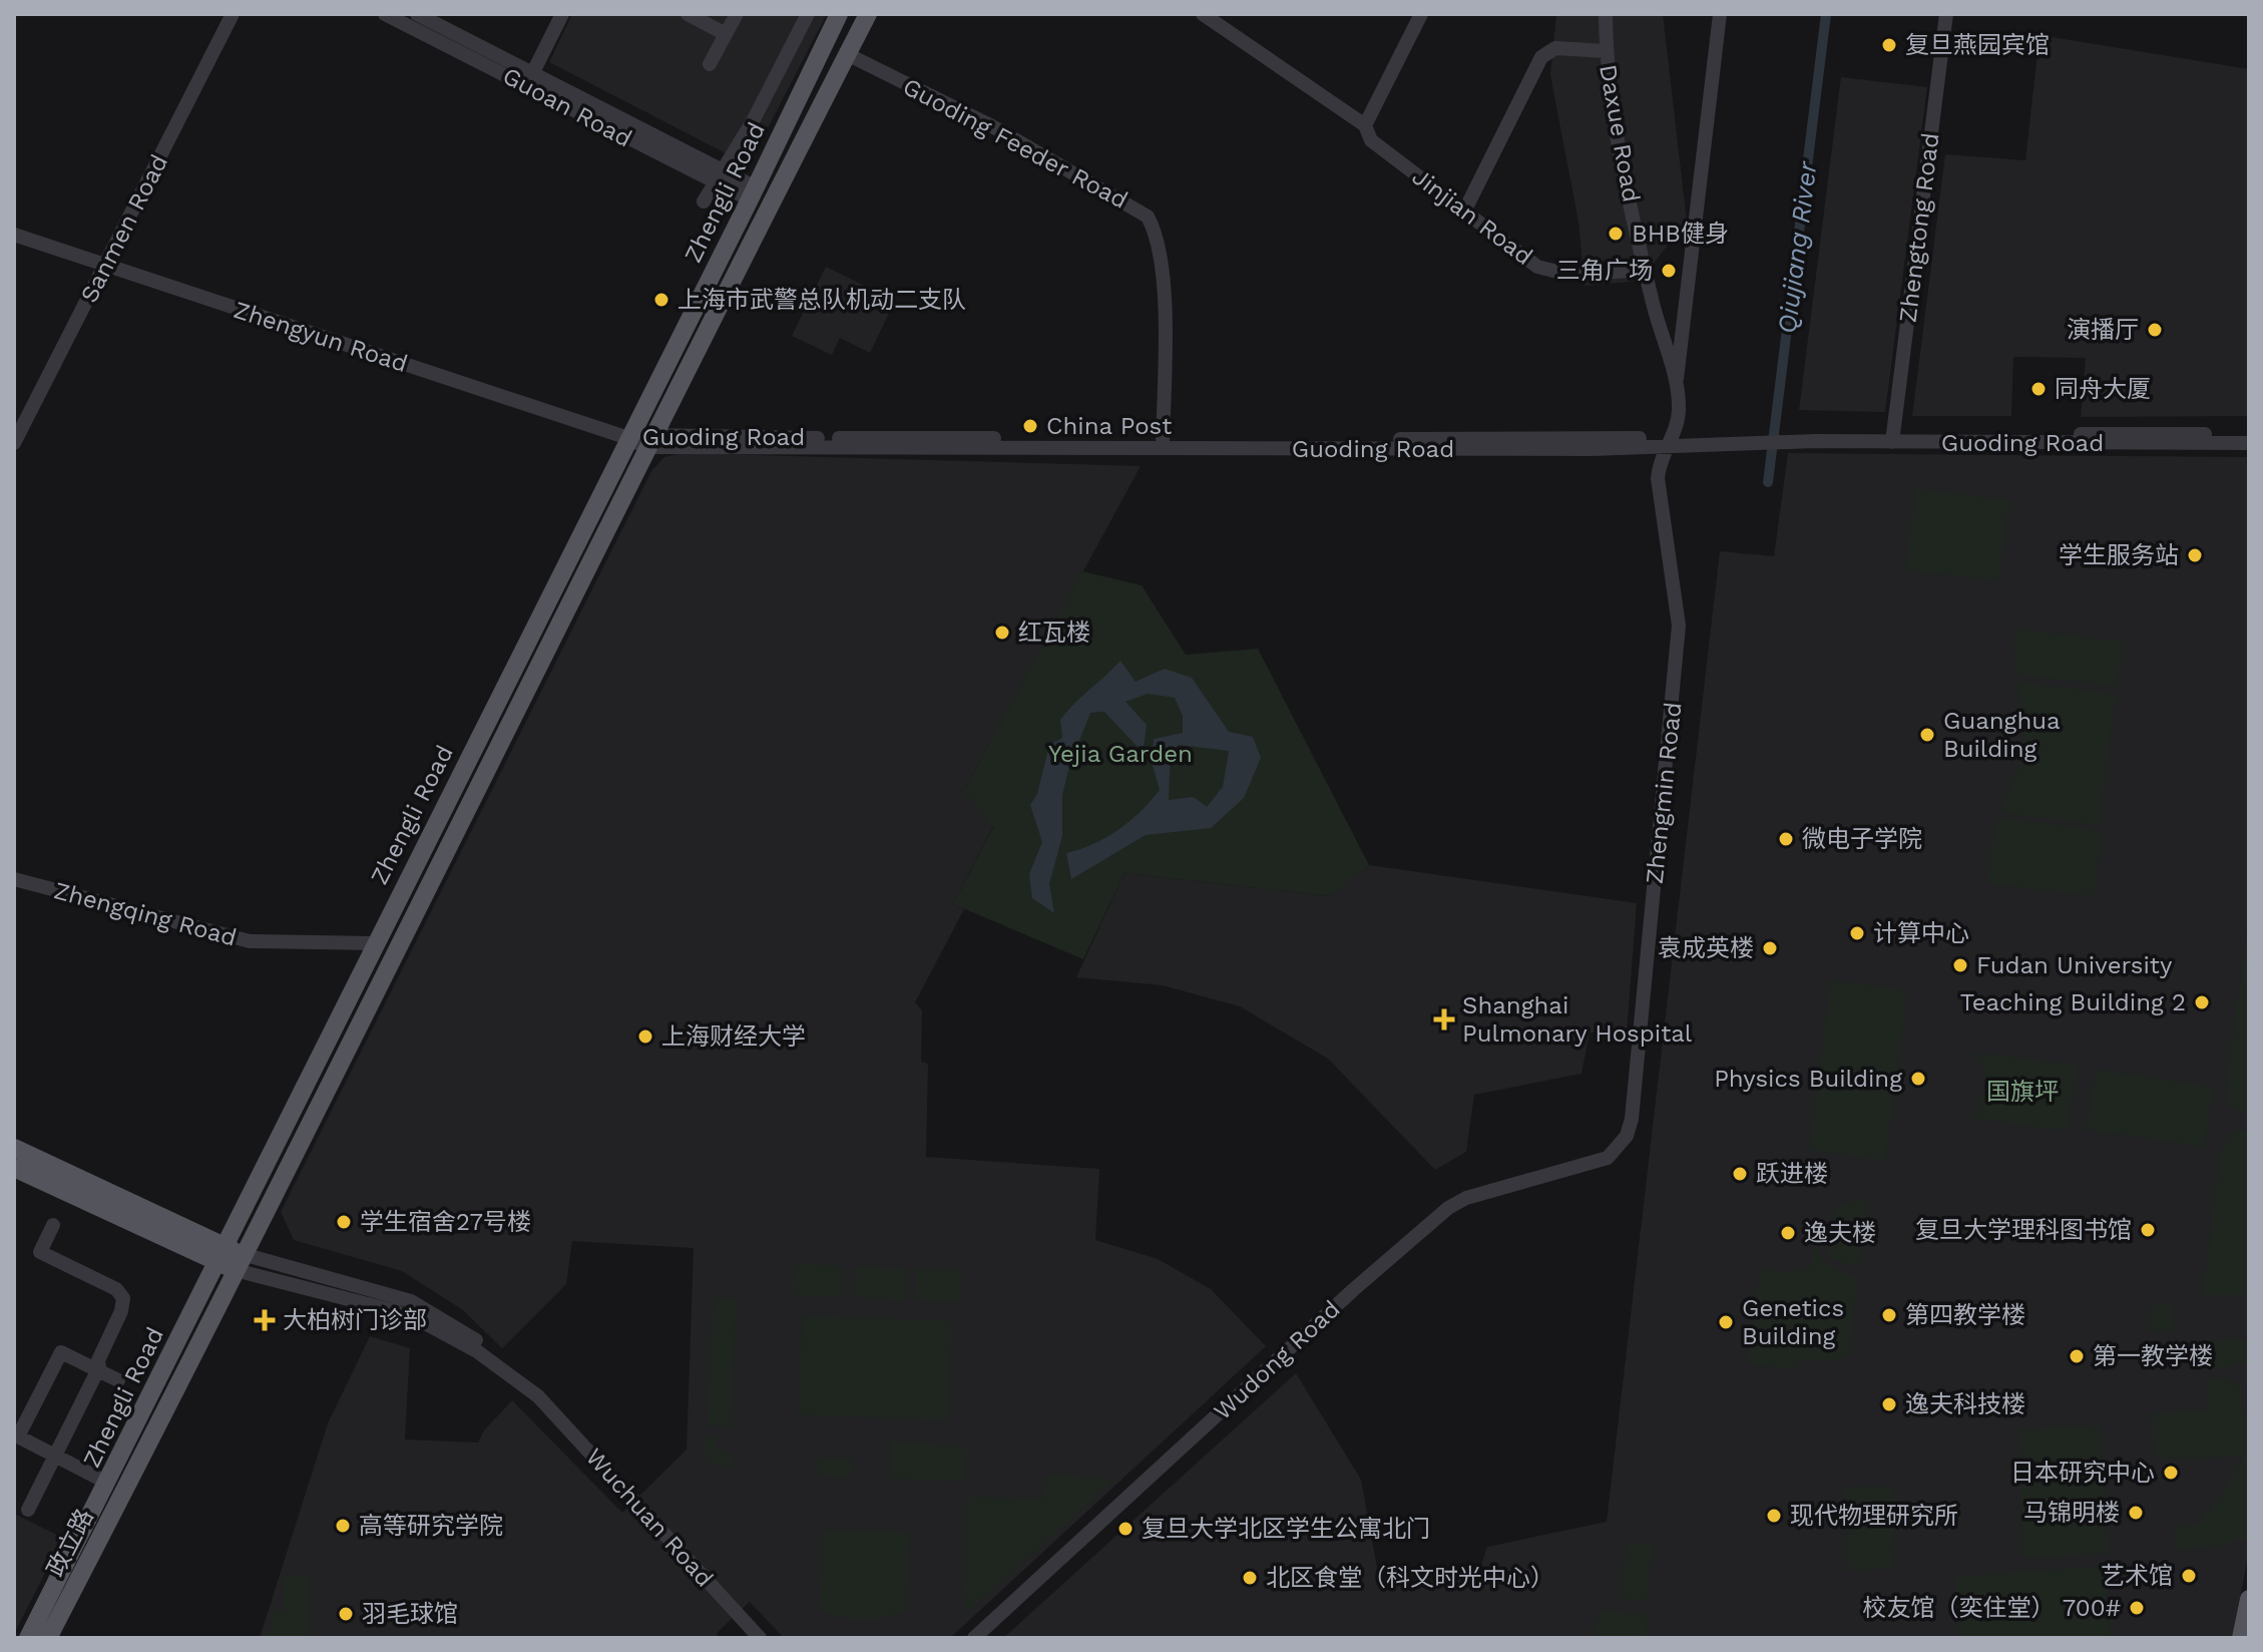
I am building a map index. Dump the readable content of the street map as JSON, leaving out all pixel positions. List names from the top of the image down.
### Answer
{
  "streets": {
    "main road": ["Zhengli Road", "政立路"],
    "street": [
      "Guoan Road",
      "Daxue Road",
      "Guoding Feeder Road",
      "Jinjian Road",
      "Zhengtong Road",
      "Sanmen Road",
      "Zhengyun Road",
      "Guoding Road",
      "Zhengmin Road",
      "Zhengqing Road",
      "Wudong Road",
      "Wuchuan Road"
    ]
  },
  "crossings": [
    ["Guoan Road", "Zhengli Road"],
    ["Daxue Road", "Jinjian Road"],
    ["Daxue Road", "Guoding Road"],
    ["Daxue Road", "Zhengmin Road"],
    ["Guoding Feeder Road", "Zhengli Road"],
    ["Guoding Feeder Road", "Guoding Road"],
    ["Zhengli Road", "Zhengyun Road"],
    ["Zhengli Road", "Guoding Road"],
    ["Zhengli Road", "Zhengqing Road"],
    ["Zhengli Road", "Wuchuan Road"],
    ["Zhengli Road", "政立路"],
    ["Zhengtong Road", "Guoding Road"],
    ["Sanmen Road", "Zhengyun Road"],
    ["Zhengyun Road", "Guoding Road"],
    ["Guoding Road", "Zhengmin Road"],
    ["Zhengmin Road", "Wudong Road"],
    ["Wuchuan Road", "政立路"]
  ],
  "water": ["Qiujiang River"],
  "parks": ["Yejia Garden", "国旗坪"],
  "places": {
    "other": [
      "复旦燕园宾馆",
      "BHB健身",
      "三角广场",
      "上海市武警总队机动二支队",
      "演播厅",
      "同舟大厦",
      "China Post",
      "学生服务站",
      "红瓦楼",
      "Guanghua Building",
      "微电子学院",
      "计算中心",
      "袁成英楼",
      "Fudan University",
      "Teaching Building 2",
      "上海财经大学",
      "Physics Building",
      "跃进楼",
      "学生宿舍27号楼",
      "复旦大学理科图书馆",
      "逸夫楼",
      "第四教学楼",
      "Genetics Building",
      "第一教学楼",
      "逸夫科技楼",
      "日本研究中心",
      "马锦明楼",
      "现代物理研究所",
      "高等研究学院",
      "复旦大学北区学生公寓北门",
      "艺术馆",
      "北区食堂（科文时光中心）",
      "校友馆（奕住堂） 700#",
      "羽毛球馆"
    ],
    "health": ["Shanghai Pulmonary Hospital", "大柏树门诊部"]
  }
}
